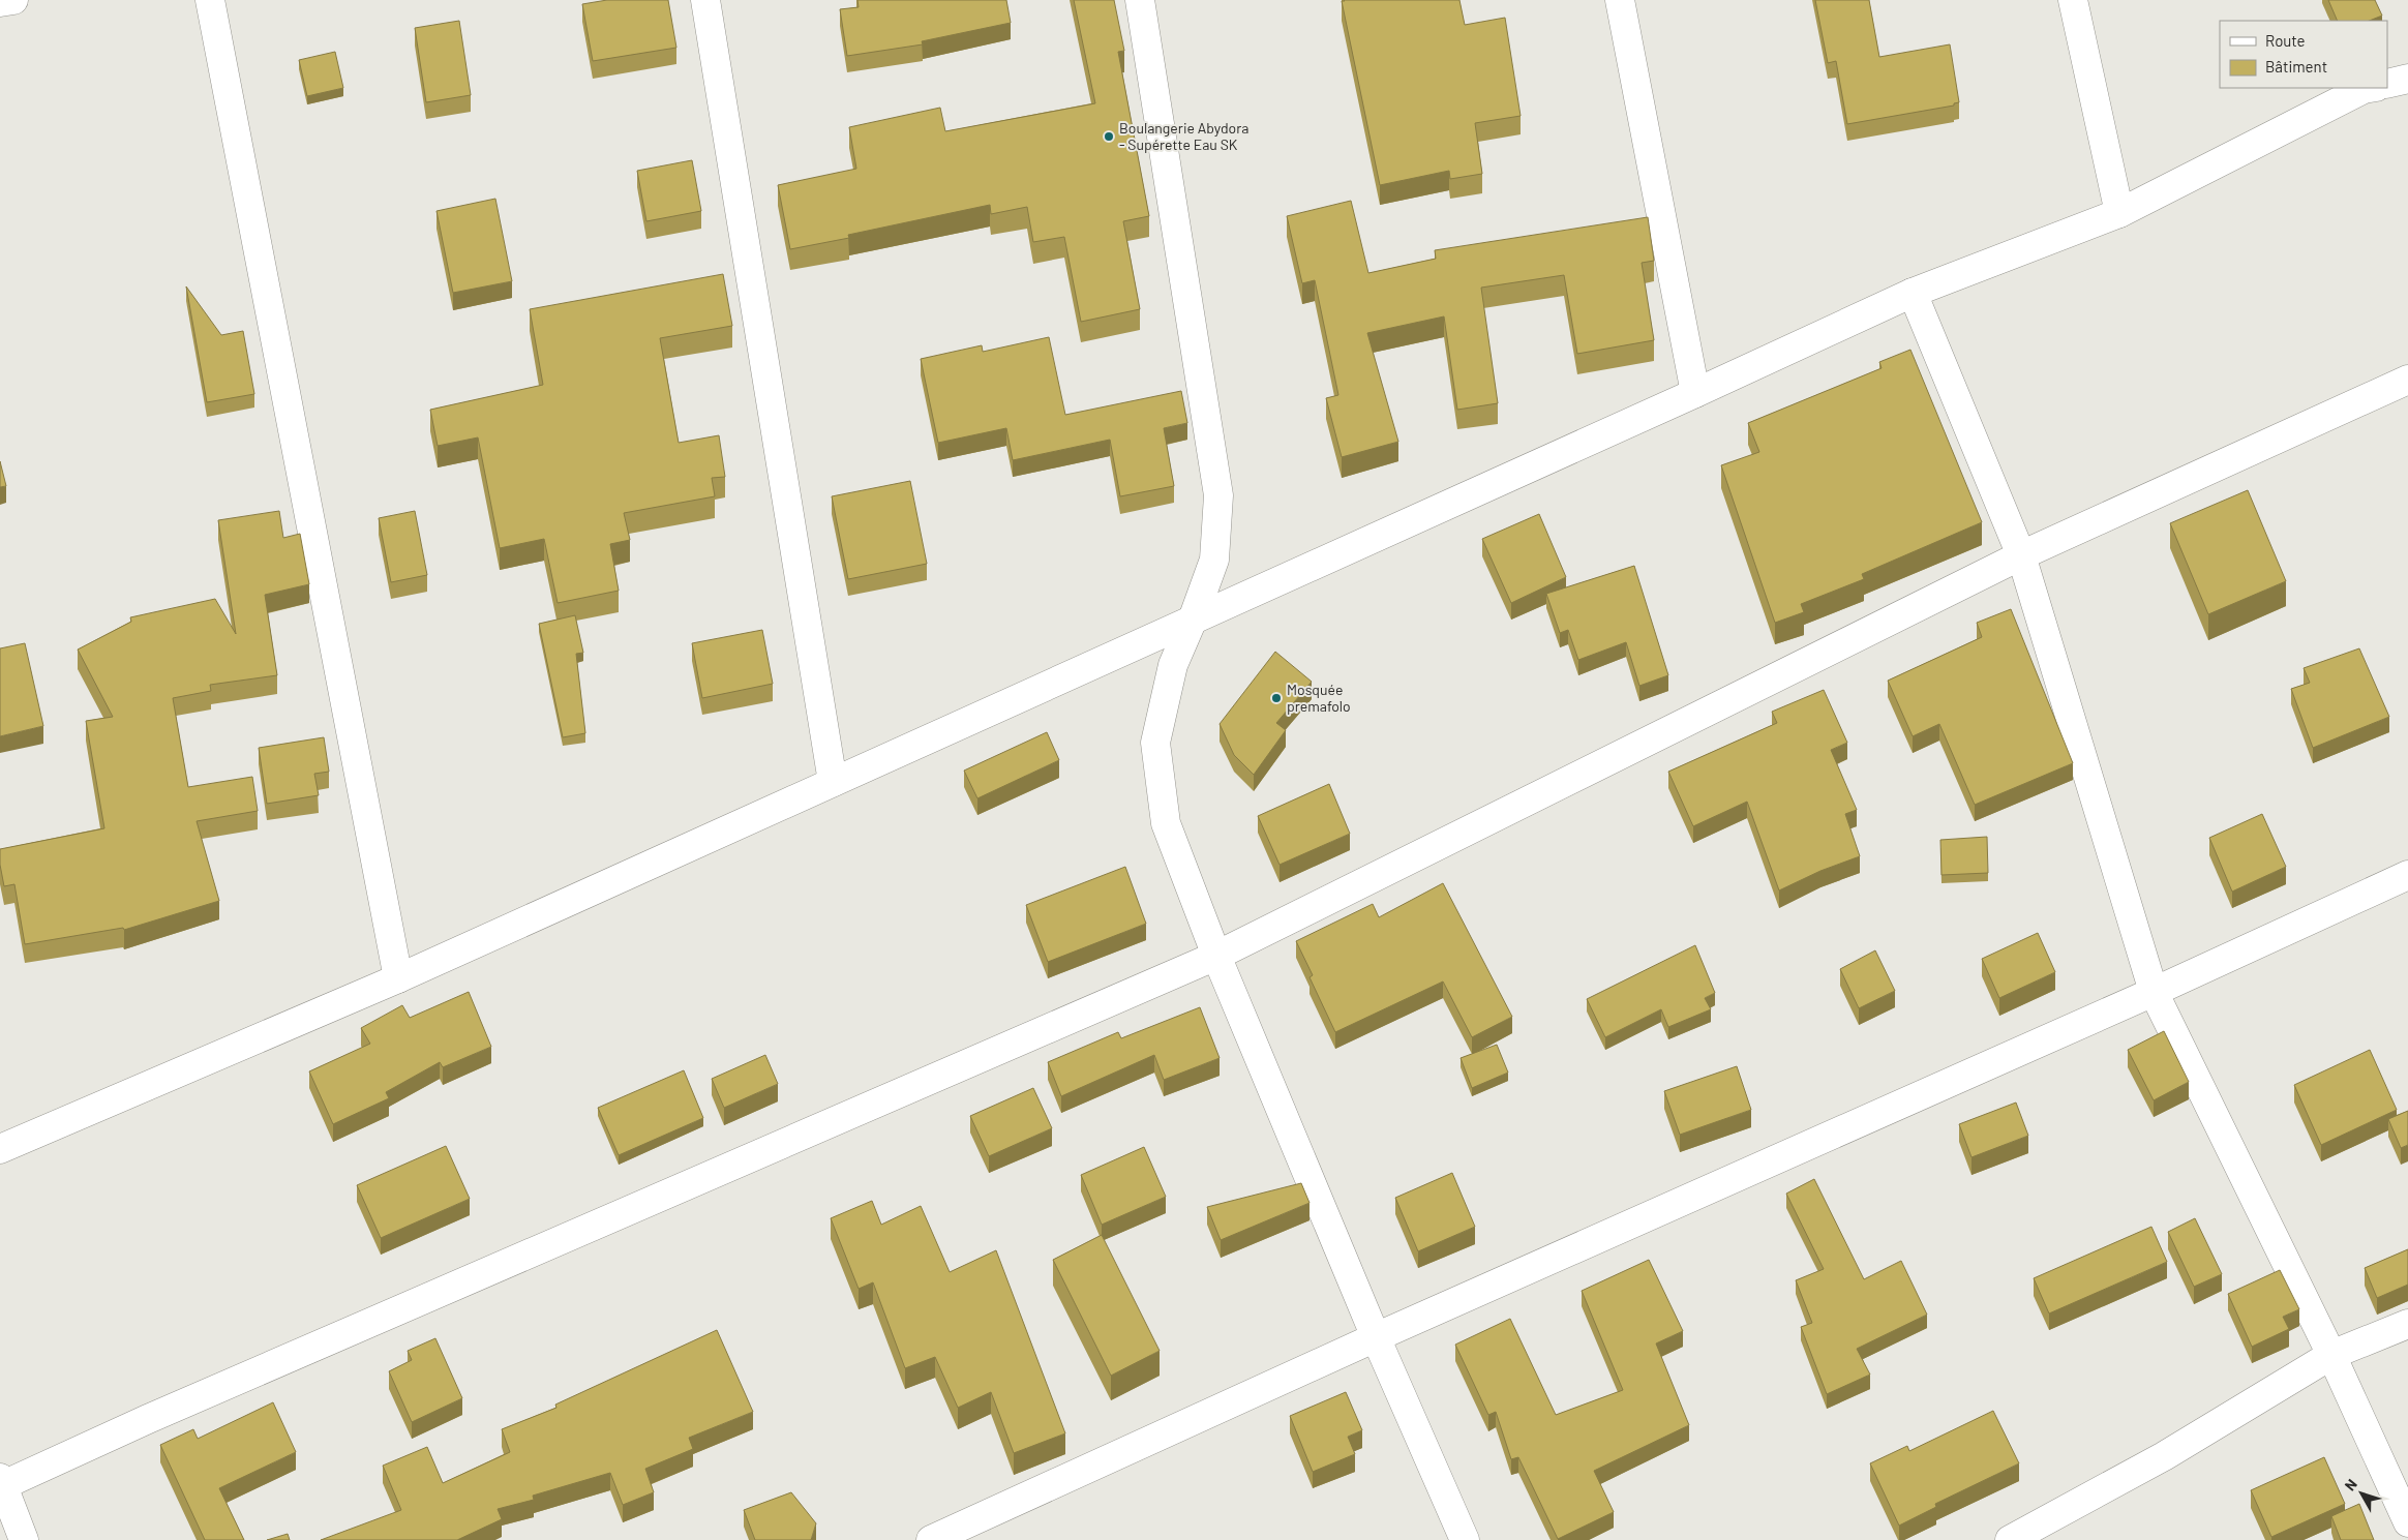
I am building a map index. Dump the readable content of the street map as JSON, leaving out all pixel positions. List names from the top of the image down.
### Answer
{
  "places": ["Boulangerie Abydora - Supérette Eau SK", "Mosquée premafolo"],
  "legend": ["Route", "Bâtiment"],
  "north": "top left"
}
